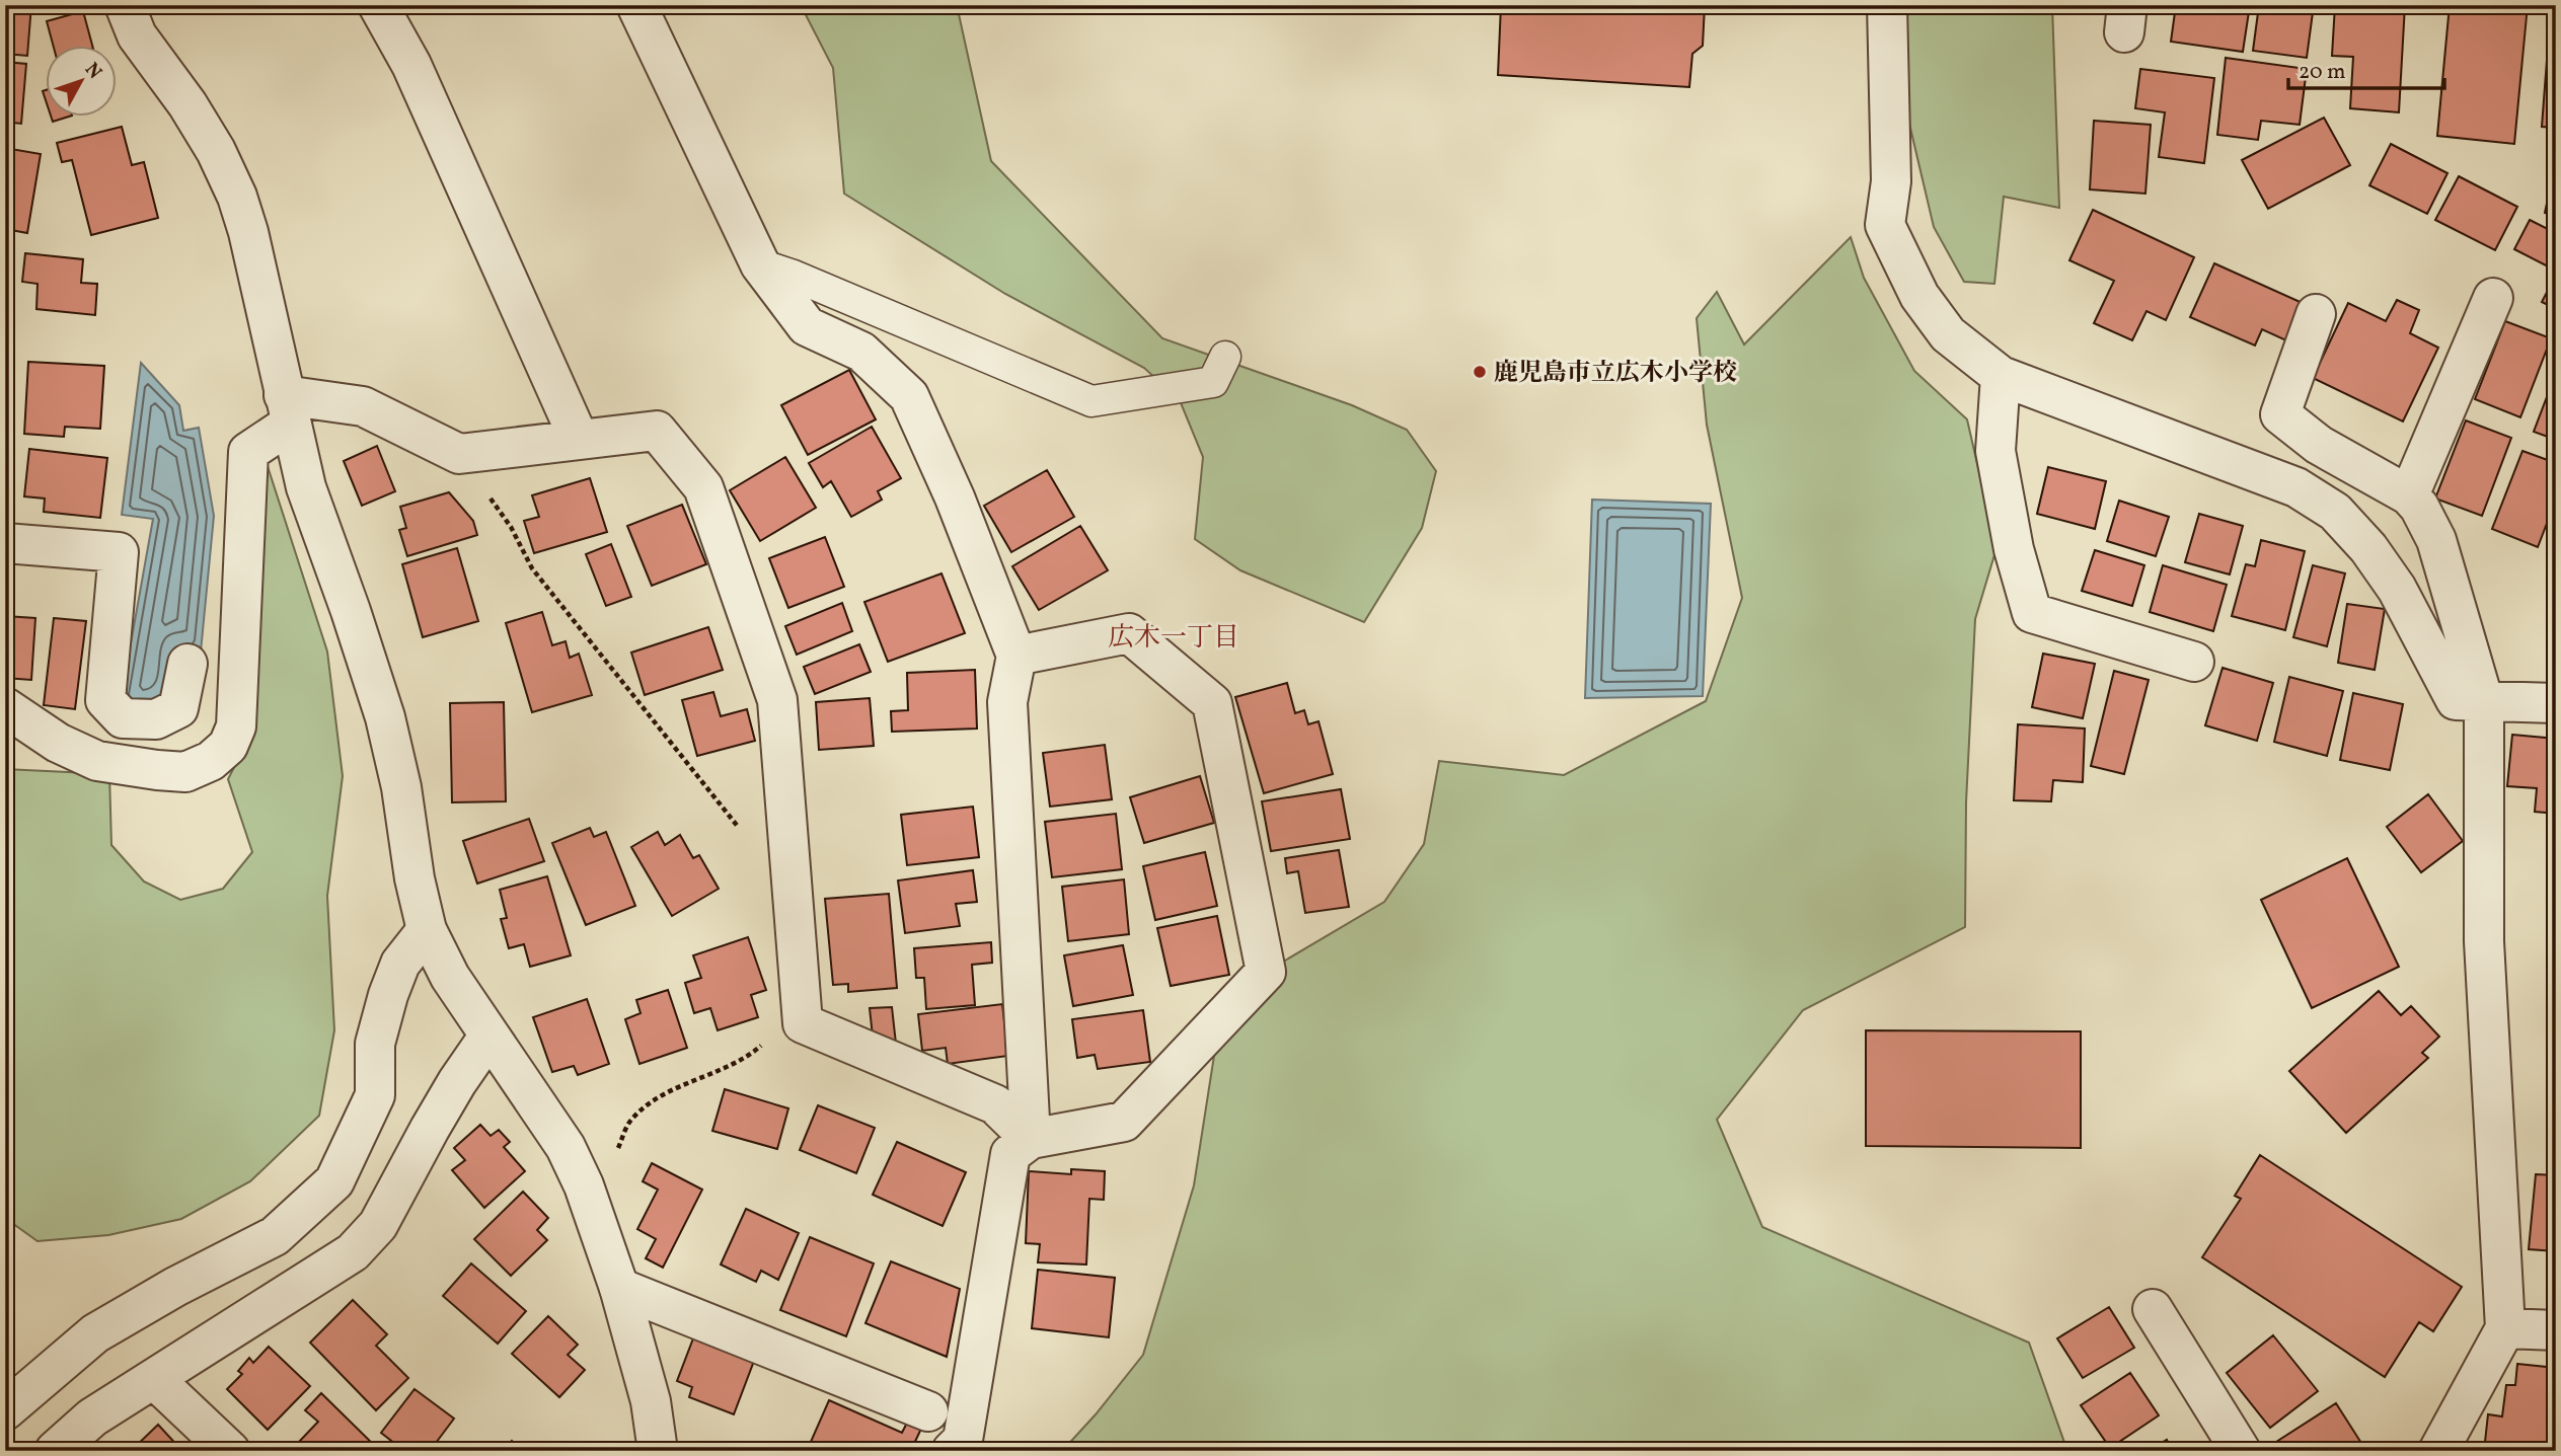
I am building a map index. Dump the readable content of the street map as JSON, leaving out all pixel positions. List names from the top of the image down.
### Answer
{
  "districts": ["広木一丁目"],
  "places": ["鹿児島市立広木小学校"],
  "scale_bar": "20 m",
  "north": "top right"
}
